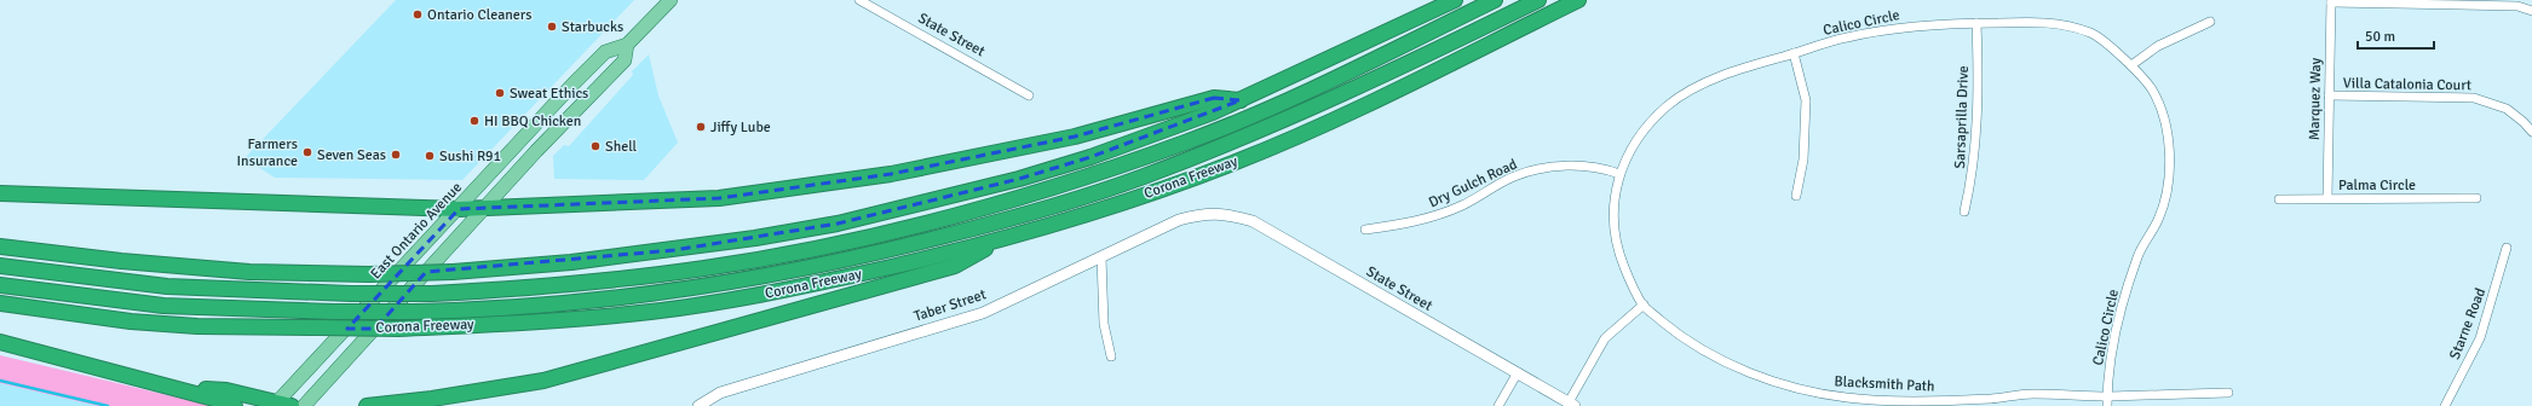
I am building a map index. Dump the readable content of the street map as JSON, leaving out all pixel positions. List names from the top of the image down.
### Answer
{
  "streets": {
    "highway": ["Corona Freeway"],
    "main road": ["East Ontario Avenue"],
    "street": [
      "Calico Circle",
      "State Street",
      "Villa Catalonia Court",
      "Marquez Way",
      "Sarsaprilla Drive",
      "Dry Gulch Road",
      "Palma Circle",
      "Taber Street",
      "Starne Road",
      "Blacksmith Path"
    ]
  },
  "crossings": [
    ["Calico Circle", "Sarsaprilla Drive"],
    ["Calico Circle", "Dry Gulch Road"],
    ["Calico Circle", "Blacksmith Path"],
    ["State Street", "Taber Street"],
    ["Villa Catalonia Court", "Marquez Way"],
    ["Marquez Way", "Palma Circle"],
    ["Dry Gulch Road", "Blacksmith Path"]
  ],
  "places": [
    "Ontario Cleaners",
    "Starbucks",
    "Sweat Ethics",
    "HI BBQ Chicken",
    "Jiffy Lube",
    "Shell",
    "Farmers Insurance",
    "Seven Seas",
    "Sushi R91"
  ],
  "scale_bar": "50 m"
}
